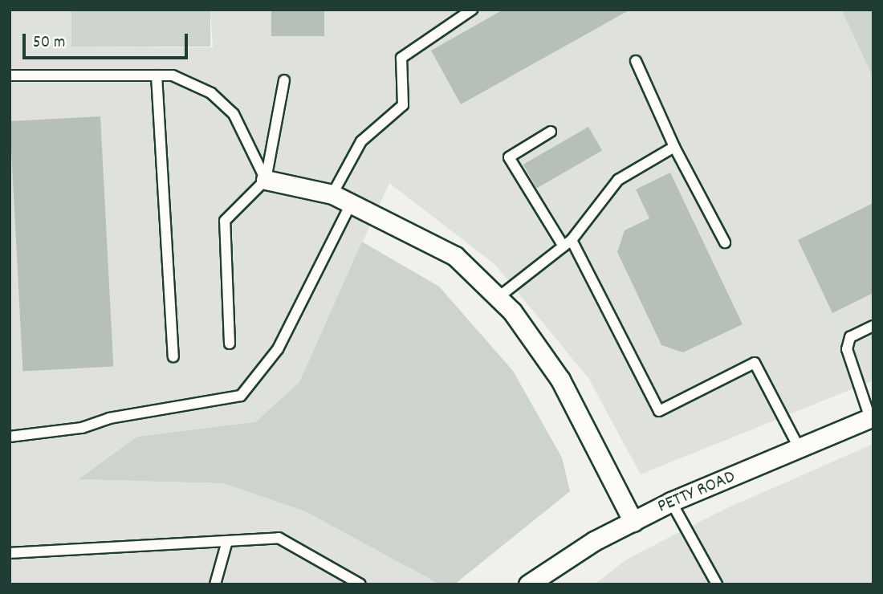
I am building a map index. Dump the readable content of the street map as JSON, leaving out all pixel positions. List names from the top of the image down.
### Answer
{
  "streets": {
    "street": ["PETTY ROAD"]
  },
  "scale_bar": "50 m"
}
